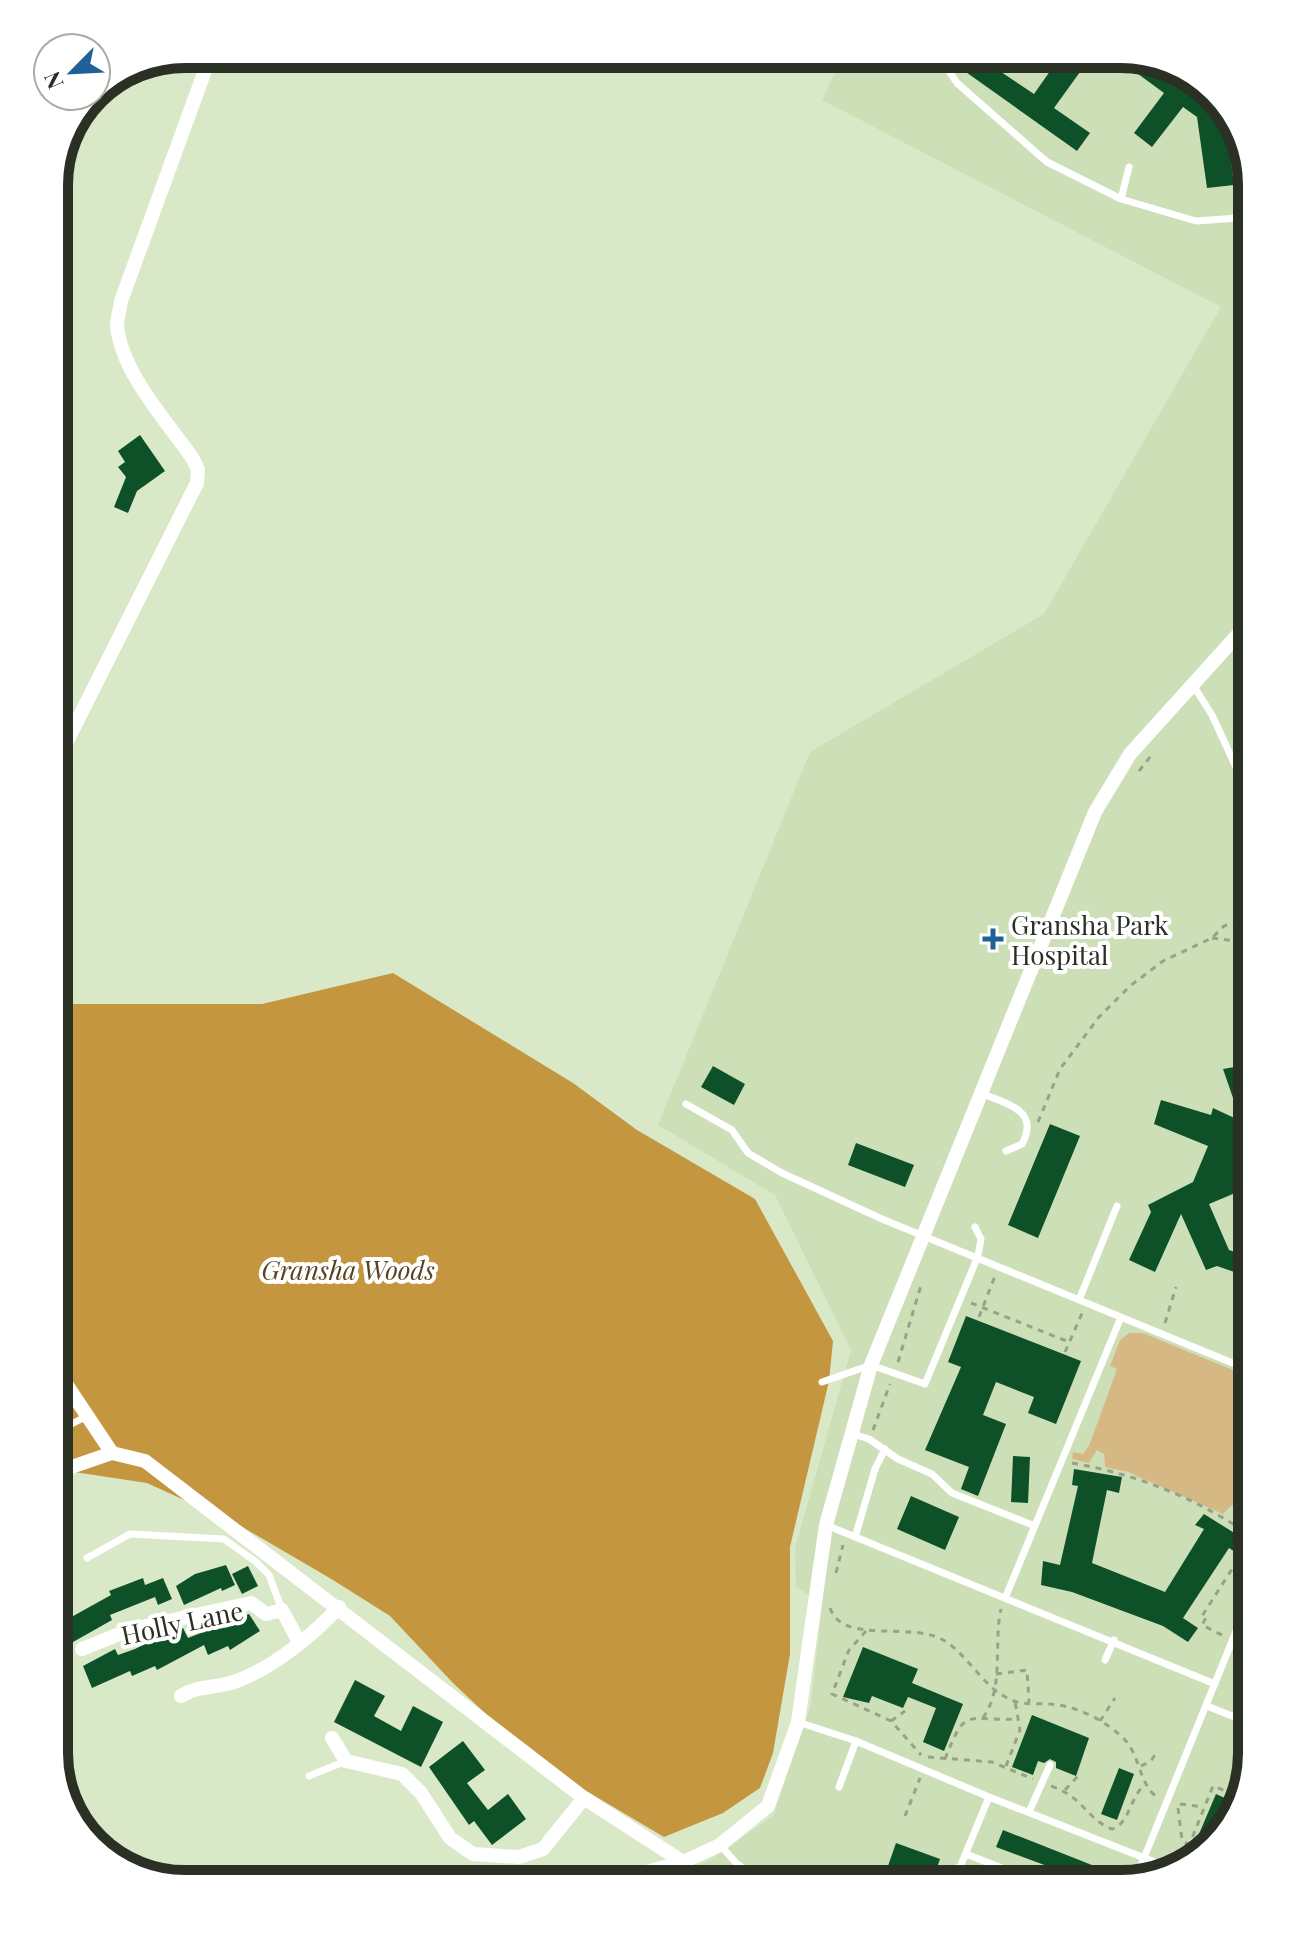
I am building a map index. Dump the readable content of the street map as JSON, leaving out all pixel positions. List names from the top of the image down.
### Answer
{
  "streets": {
    "street": ["Holly Lane"]
  },
  "parks": ["Gransha Woods"],
  "places": {
    "health": ["Gransha Park Hospital"]
  },
  "north": "bottom left"
}
